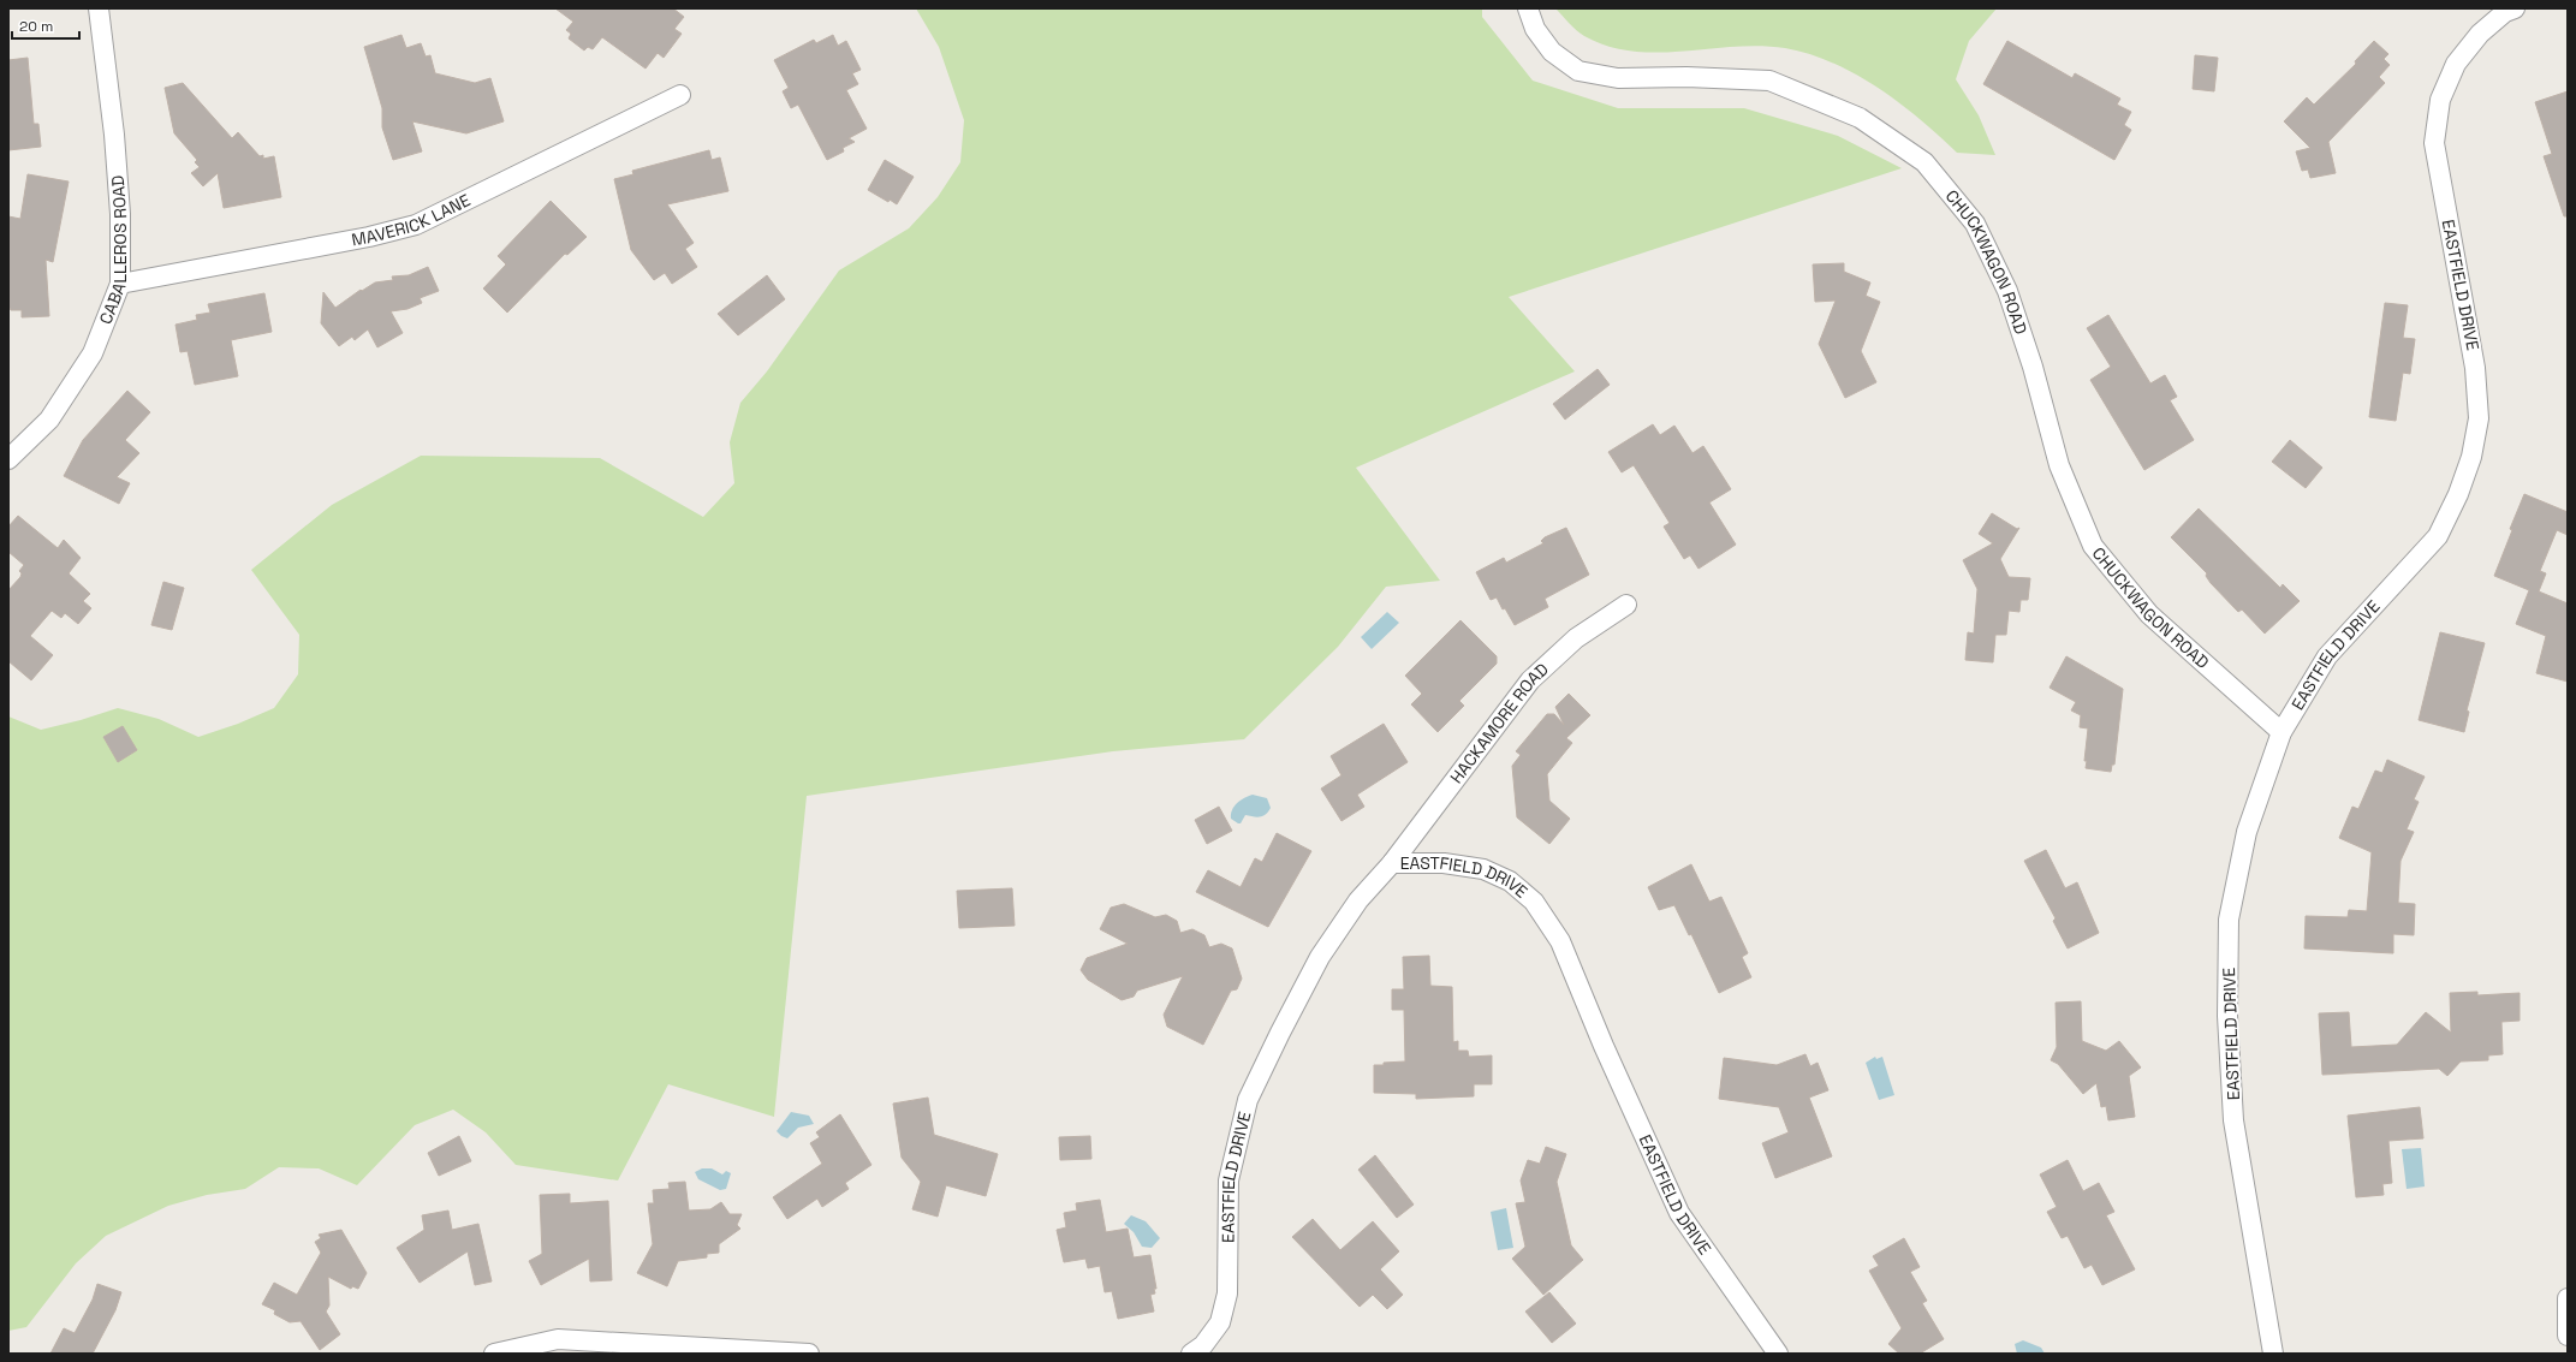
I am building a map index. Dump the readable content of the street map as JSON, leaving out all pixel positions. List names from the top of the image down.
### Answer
{
  "streets": {
    "street": [
      "MAVERICK LANE",
      "CABALLEROS ROAD",
      "CHUCKWAGON ROAD",
      "EASTFIELD DRIVE",
      "HACKAMORE ROAD"
    ]
  },
  "crossings": [
    ["MAVERICK LANE", "CABALLEROS ROAD"],
    ["CHUCKWAGON ROAD", "EASTFIELD DRIVE"],
    ["EASTFIELD DRIVE", "HACKAMORE ROAD"]
  ],
  "scale_bar": "20 m"
}
